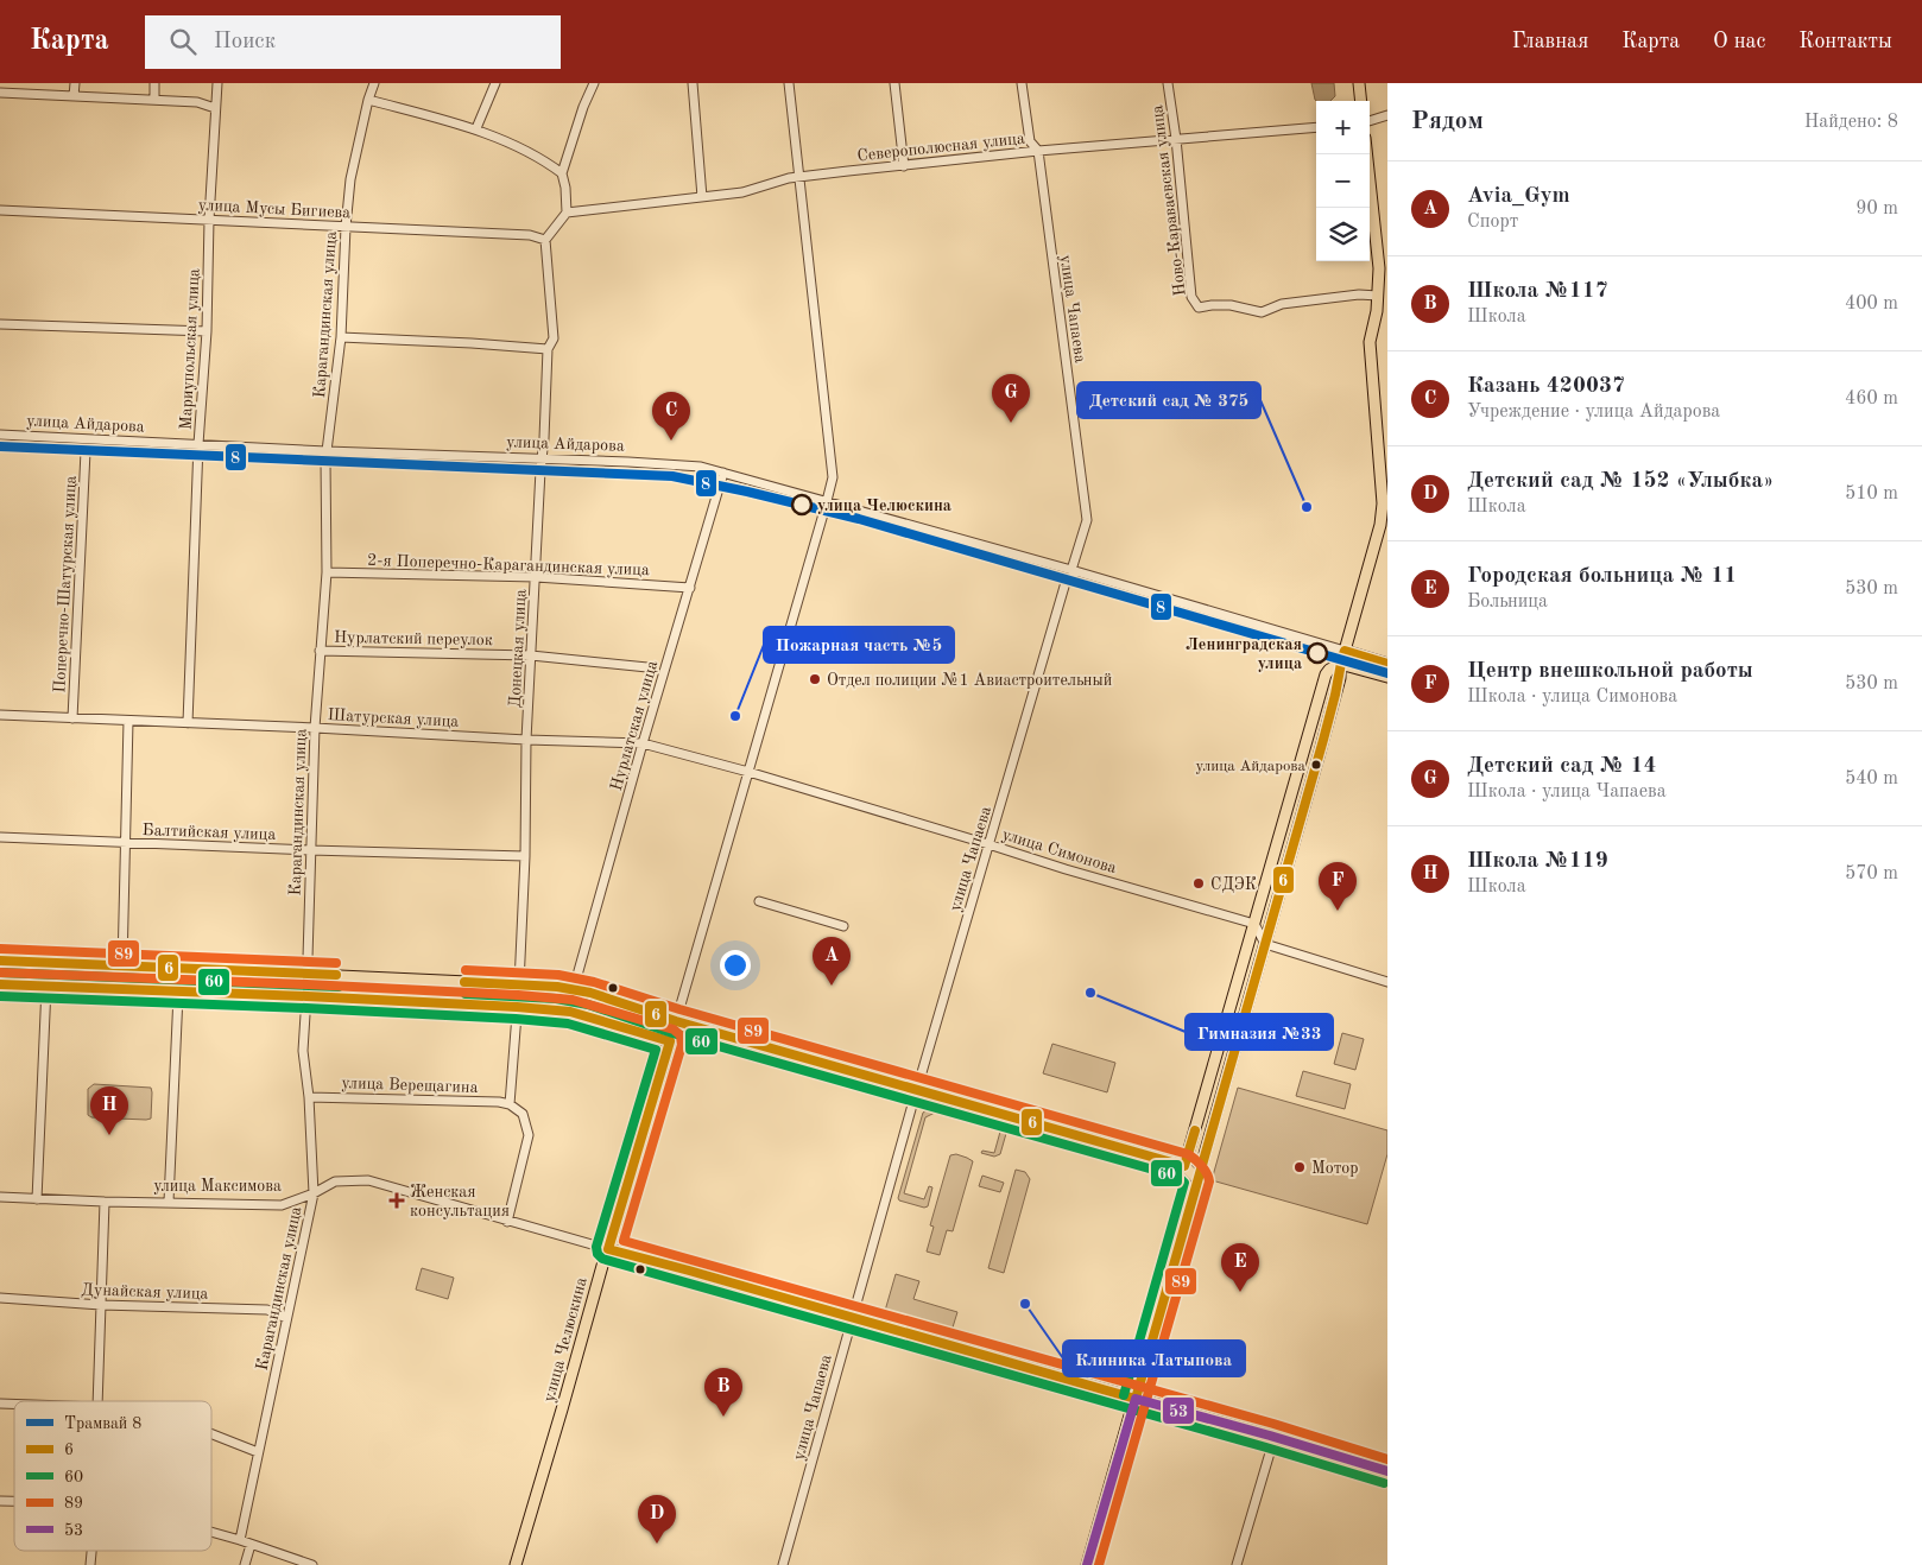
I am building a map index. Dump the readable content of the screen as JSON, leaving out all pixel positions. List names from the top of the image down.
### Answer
{
  "streets": {
    "main road": ["улица Айдарова", "улица Максимова", "улица Челюскина"],
    "street": [
      "Северополюсная улица",
      "Ново-Караваевская улица",
      "улица Мусы Бигиева",
      "улица Чапаева",
      "Карагандинская улица",
      "Мариупольская улица",
      "2-я Поперечно-Карагандинская улица",
      "Поперечно-Шатурская улица",
      "Нурлатский переулок",
      "Донецкая улица",
      "Шатурская улица",
      "Нурлатская улица",
      "Балтийская улица",
      "улица Симонова",
      "улица Верещагина",
      "Дунайская улица"
    ]
  },
  "crossings": [
    ["Северополюсная улица", "Ново-Караваевская улица"],
    ["Северополюсная улица", "улица Чапаева"],
    ["Северополюсная улица", "улица Челюскина"],
    ["улица Мусы Бигиева", "Карагандинская улица"],
    ["улица Мусы Бигиева", "Мариупольская улица"],
    ["улица Мусы Бигиева", "Донецкая улица"],
    ["улица Чапаева", "улица Айдарова"],
    ["улица Чапаева", "улица Симонова"],
    ["улица Чапаева", "улица Максимова"],
    ["Карагандинская улица", "улица Айдарова"],
    ["Карагандинская улица", "2-я Поперечно-Карагандинская улица"],
    ["Карагандинская улица", "Нурлатский переулок"],
    ["Карагандинская улица", "Шатурская улица"],
    ["Карагандинская улица", "Балтийская улица"],
    ["Карагандинская улица", "улица Верещагина"],
    ["Карагандинская улица", "улица Максимова"],
    ["Карагандинская улица", "Дунайская улица"],
    ["Мариупольская улица", "улица Айдарова"],
    ["Мариупольская улица", "Шатурская улица"],
    ["улица Айдарова", "Донецкая улица"],
    ["улица Айдарова", "Нурлатская улица"],
    ["улица Айдарова", "улица Челюскина"],
    ["2-я Поперечно-Карагандинская улица", "Донецкая улица"],
    ["2-я Поперечно-Карагандинская улица", "Нурлатская улица"],
    ["Поперечно-Шатурская улица", "Шатурская улица"],
    ["Нурлатский переулок", "Донецкая улица"],
    ["Донецкая улица", "Шатурская улица"],
    ["Донецкая улица", "Балтийская улица"],
    ["Донецкая улица", "улица Верещагина"],
    ["Шатурская улица", "Нурлатская улица"],
    ["Шатурская улица", "улица Симонова"],
    ["Нурлатская улица", "улица Симонова"],
    ["улица Симонова", "улица Челюскина"],
    ["улица Максимова", "улица Челюскина"]
  ],
  "places": {
    "other": [
      "улица Челюскина",
      "Детский сад № 375",
      "Ленинградская улица",
      "Отдел полиции №1 Авиастроительный",
      "Пожарная часть №5",
      "улица Айдарова",
      "СДЭК",
      "Гимназия №33",
      "Мотор",
      "Клиника Латыпова"
    ],
    "health": ["Женская консультация"]
  },
  "lines": [
    "tram line 8",
    "transit line 6",
    "transit line 89",
    "transit line 60",
    "transit line 53"
  ],
  "legend": [
    "Трамвай 8",
    "6",
    "60",
    "89",
    "53"
  ],
  "page": {
    "header": "Карта",
    "search": "Поиск",
    "nav": [
      "Главная",
      "Карта",
      "О нас",
      "Контакты"
    ],
    "heading": ["Рядом", "Найдено: 8"],
    "map_buttons": ["+", "−"],
    "list": [
      {
        "mark": "A",
        "name": "Avia_Gym",
        "note": "Спорт",
        "value": "90 m"
      },
      {
        "mark": "B",
        "name": "Школа №117",
        "note": "Школа",
        "value": "400 m"
      },
      {
        "mark": "C",
        "name": "Казань 420037",
        "note": "Учреждение · улица Айдарова",
        "value": "460 m"
      },
      {
        "mark": "D",
        "name": "Детский сад № 152 «Улыбка»",
        "note": "Школа",
        "value": "510 m"
      },
      {
        "mark": "E",
        "name": "Городская больница № 11",
        "note": "Больница",
        "value": "530 m"
      },
      {
        "mark": "F",
        "name": "Центр внешкольной работы",
        "note": "Школа · улица Симонова",
        "value": "530 m"
      },
      {
        "mark": "G",
        "name": "Детский сад № 14",
        "note": "Школа · улица Чапаева",
        "value": "540 m"
      },
      {
        "mark": "H",
        "name": "Школа №119",
        "note": "Школа",
        "value": "570 m"
      }
    ],
    "pins": [
      "G",
      "C",
      "F",
      "A",
      "H",
      "E",
      "B",
      "D"
    ]
  }
}
